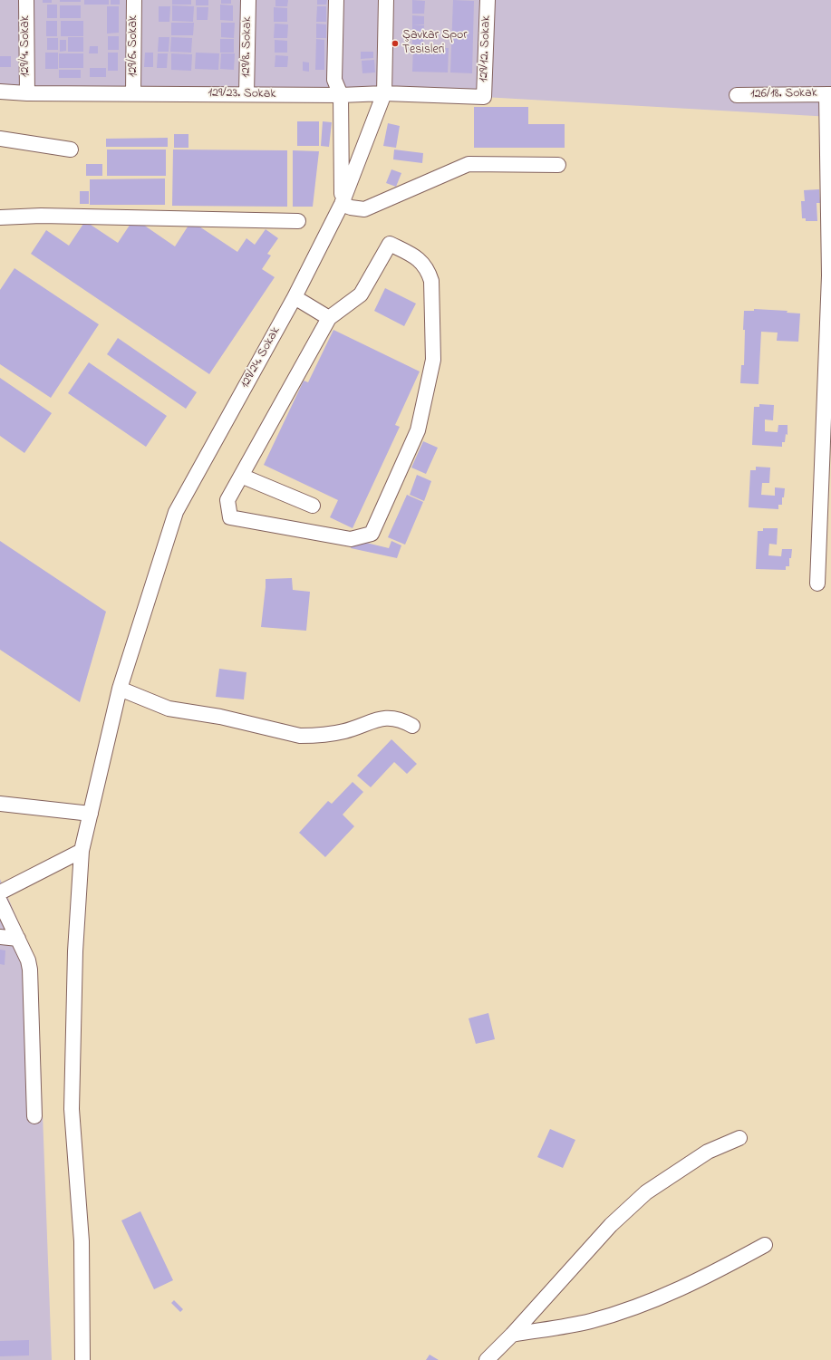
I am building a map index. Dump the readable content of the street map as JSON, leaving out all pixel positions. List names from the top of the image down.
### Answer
{
  "streets": {
    "street": [
      "129/4. Sokak",
      "129/6. Sokak",
      "129/8. Sokak",
      "129/12. Sokak",
      "129/23. Sokak",
      "126/18. Sokak",
      "129/24. Sokak"
    ]
  },
  "crossings": [
    ["129/4. Sokak", "129/23. Sokak"],
    ["129/6. Sokak", "129/23. Sokak"],
    ["129/8. Sokak", "129/23. Sokak"],
    ["129/12. Sokak", "129/23. Sokak"],
    ["129/23. Sokak", "129/24. Sokak"]
  ],
  "places": ["Şavkar Spor Tesisleri"]
}
